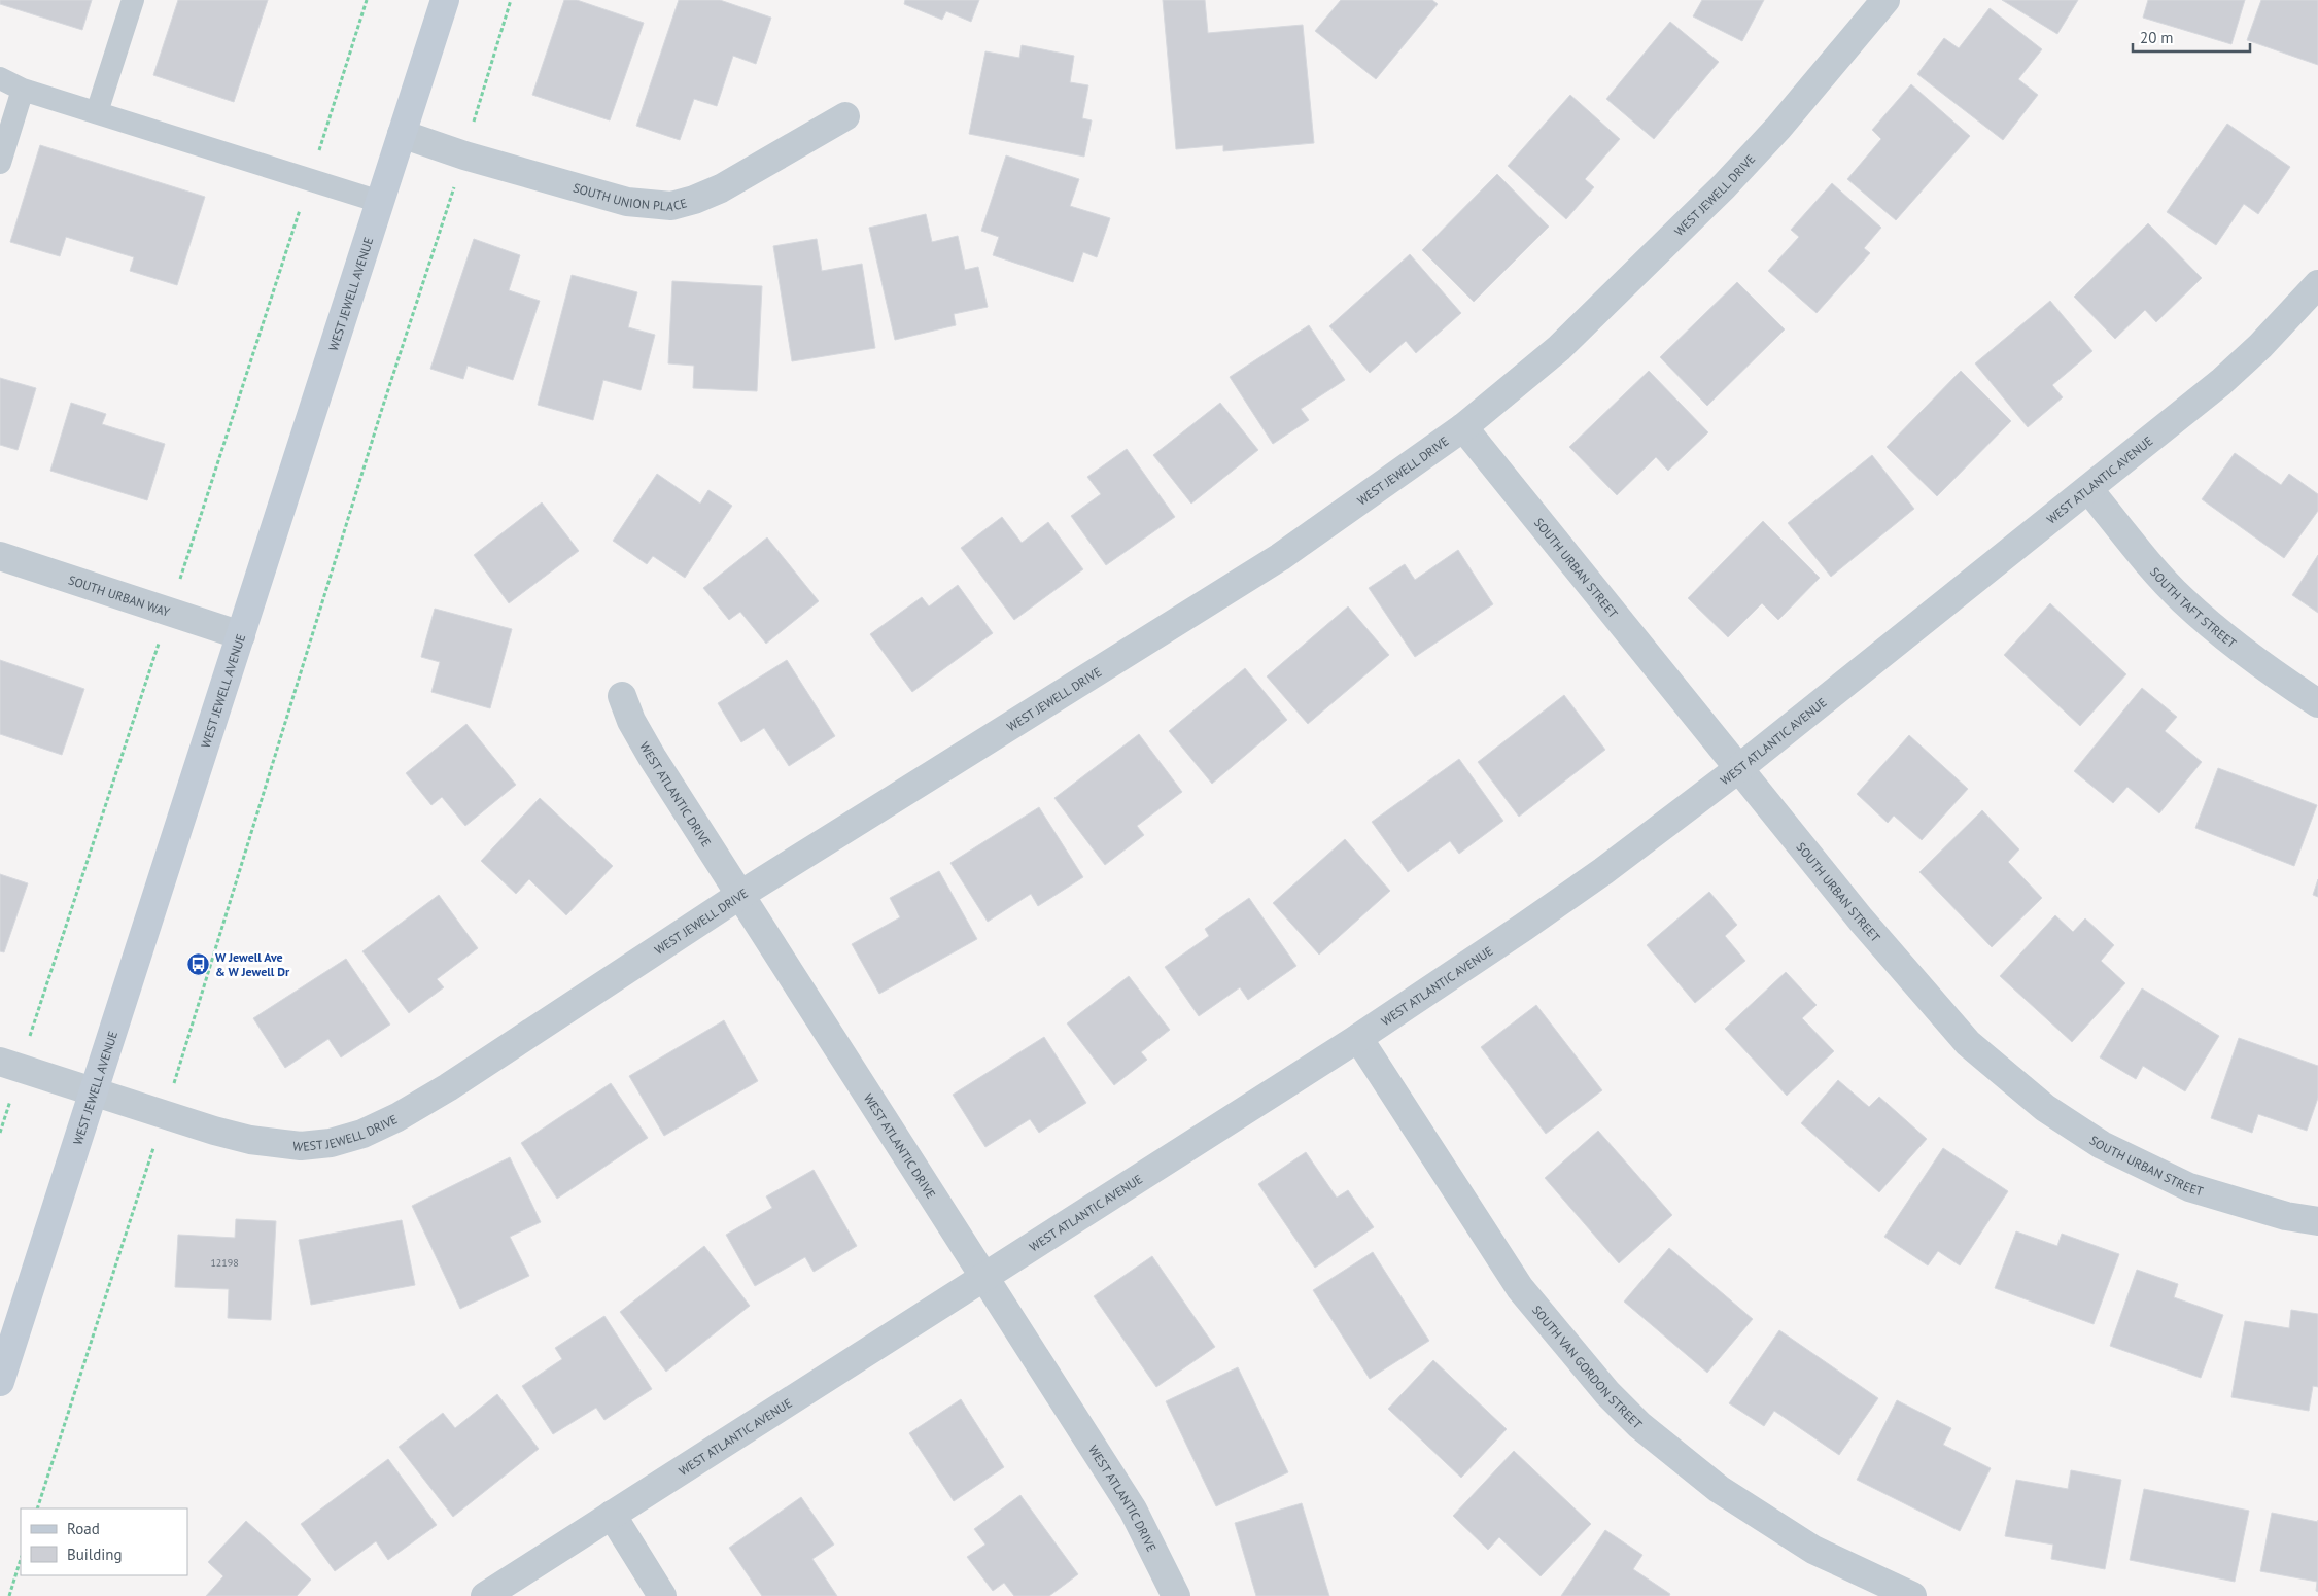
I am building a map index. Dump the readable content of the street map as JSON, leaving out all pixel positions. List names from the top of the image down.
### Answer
{
  "streets": {
    "main road": ["WEST JEWELL AVENUE"],
    "street": [
      "SOUTH UNION PLACE",
      "WEST JEWELL DRIVE",
      "WEST ATLANTIC AVENUE",
      "SOUTH URBAN STREET",
      "SOUTH URBAN WAY",
      "SOUTH TAFT STREET",
      "WEST ATLANTIC DRIVE",
      "SOUTH VAN GORDON STREET"
    ]
  },
  "crossings": [
    ["SOUTH UNION PLACE", "WEST JEWELL AVENUE"],
    ["WEST JEWELL DRIVE", "WEST JEWELL AVENUE"],
    ["WEST JEWELL DRIVE", "SOUTH URBAN STREET"],
    ["WEST JEWELL DRIVE", "WEST ATLANTIC DRIVE"],
    ["WEST JEWELL AVENUE", "SOUTH URBAN WAY"],
    ["WEST ATLANTIC AVENUE", "SOUTH URBAN STREET"],
    ["WEST ATLANTIC AVENUE", "SOUTH TAFT STREET"],
    ["WEST ATLANTIC AVENUE", "WEST ATLANTIC DRIVE"],
    ["WEST ATLANTIC AVENUE", "SOUTH VAN GORDON STREET"]
  ],
  "places": {
    "bus stop": ["W Jewell Ave & W Jewell Dr"]
  },
  "house_numbers": ["12198"],
  "legend": ["Road", "Building"],
  "scale_bar": "20 m"
}
